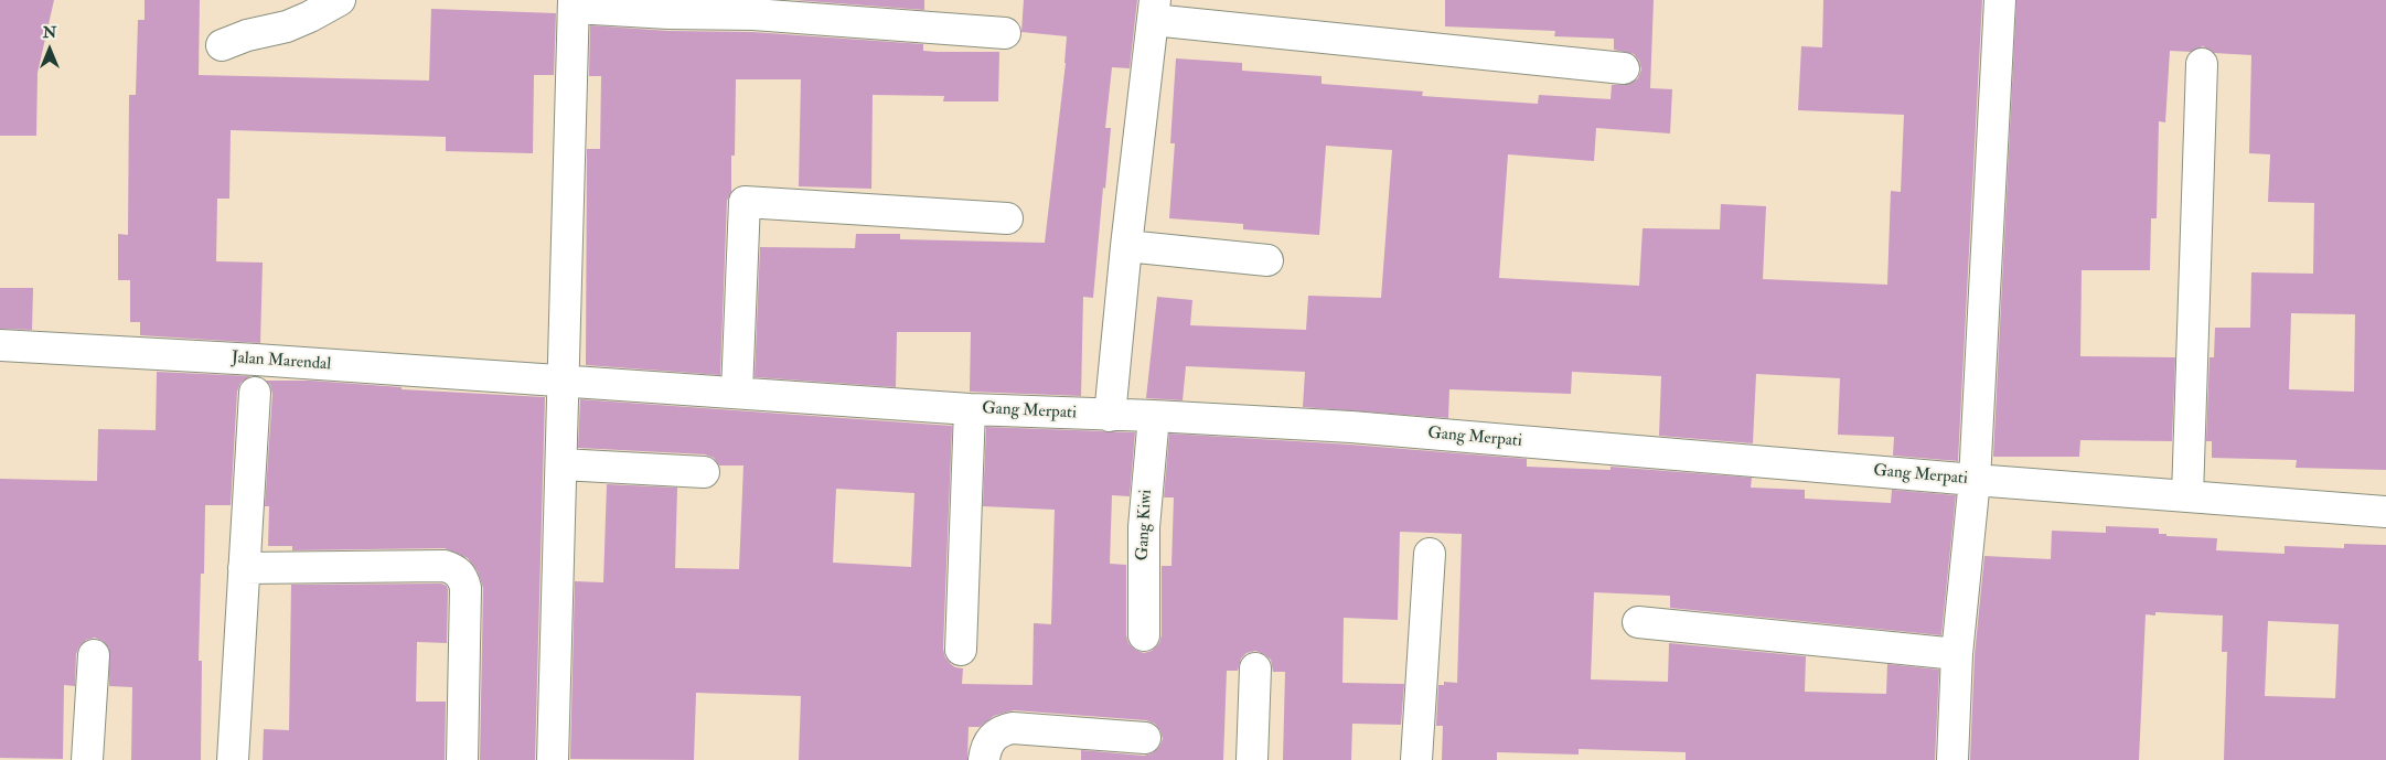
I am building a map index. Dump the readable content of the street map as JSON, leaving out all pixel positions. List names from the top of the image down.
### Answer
{
  "streets": {
    "street": ["Jalan Marendal", "Gang Merpati", "Gang Kiwi"]
  },
  "crossings": [
    ["Jalan Marendal", "Gang Merpati"],
    ["Gang Merpati", "Gang Kiwi"]
  ],
  "north": "top"
}
